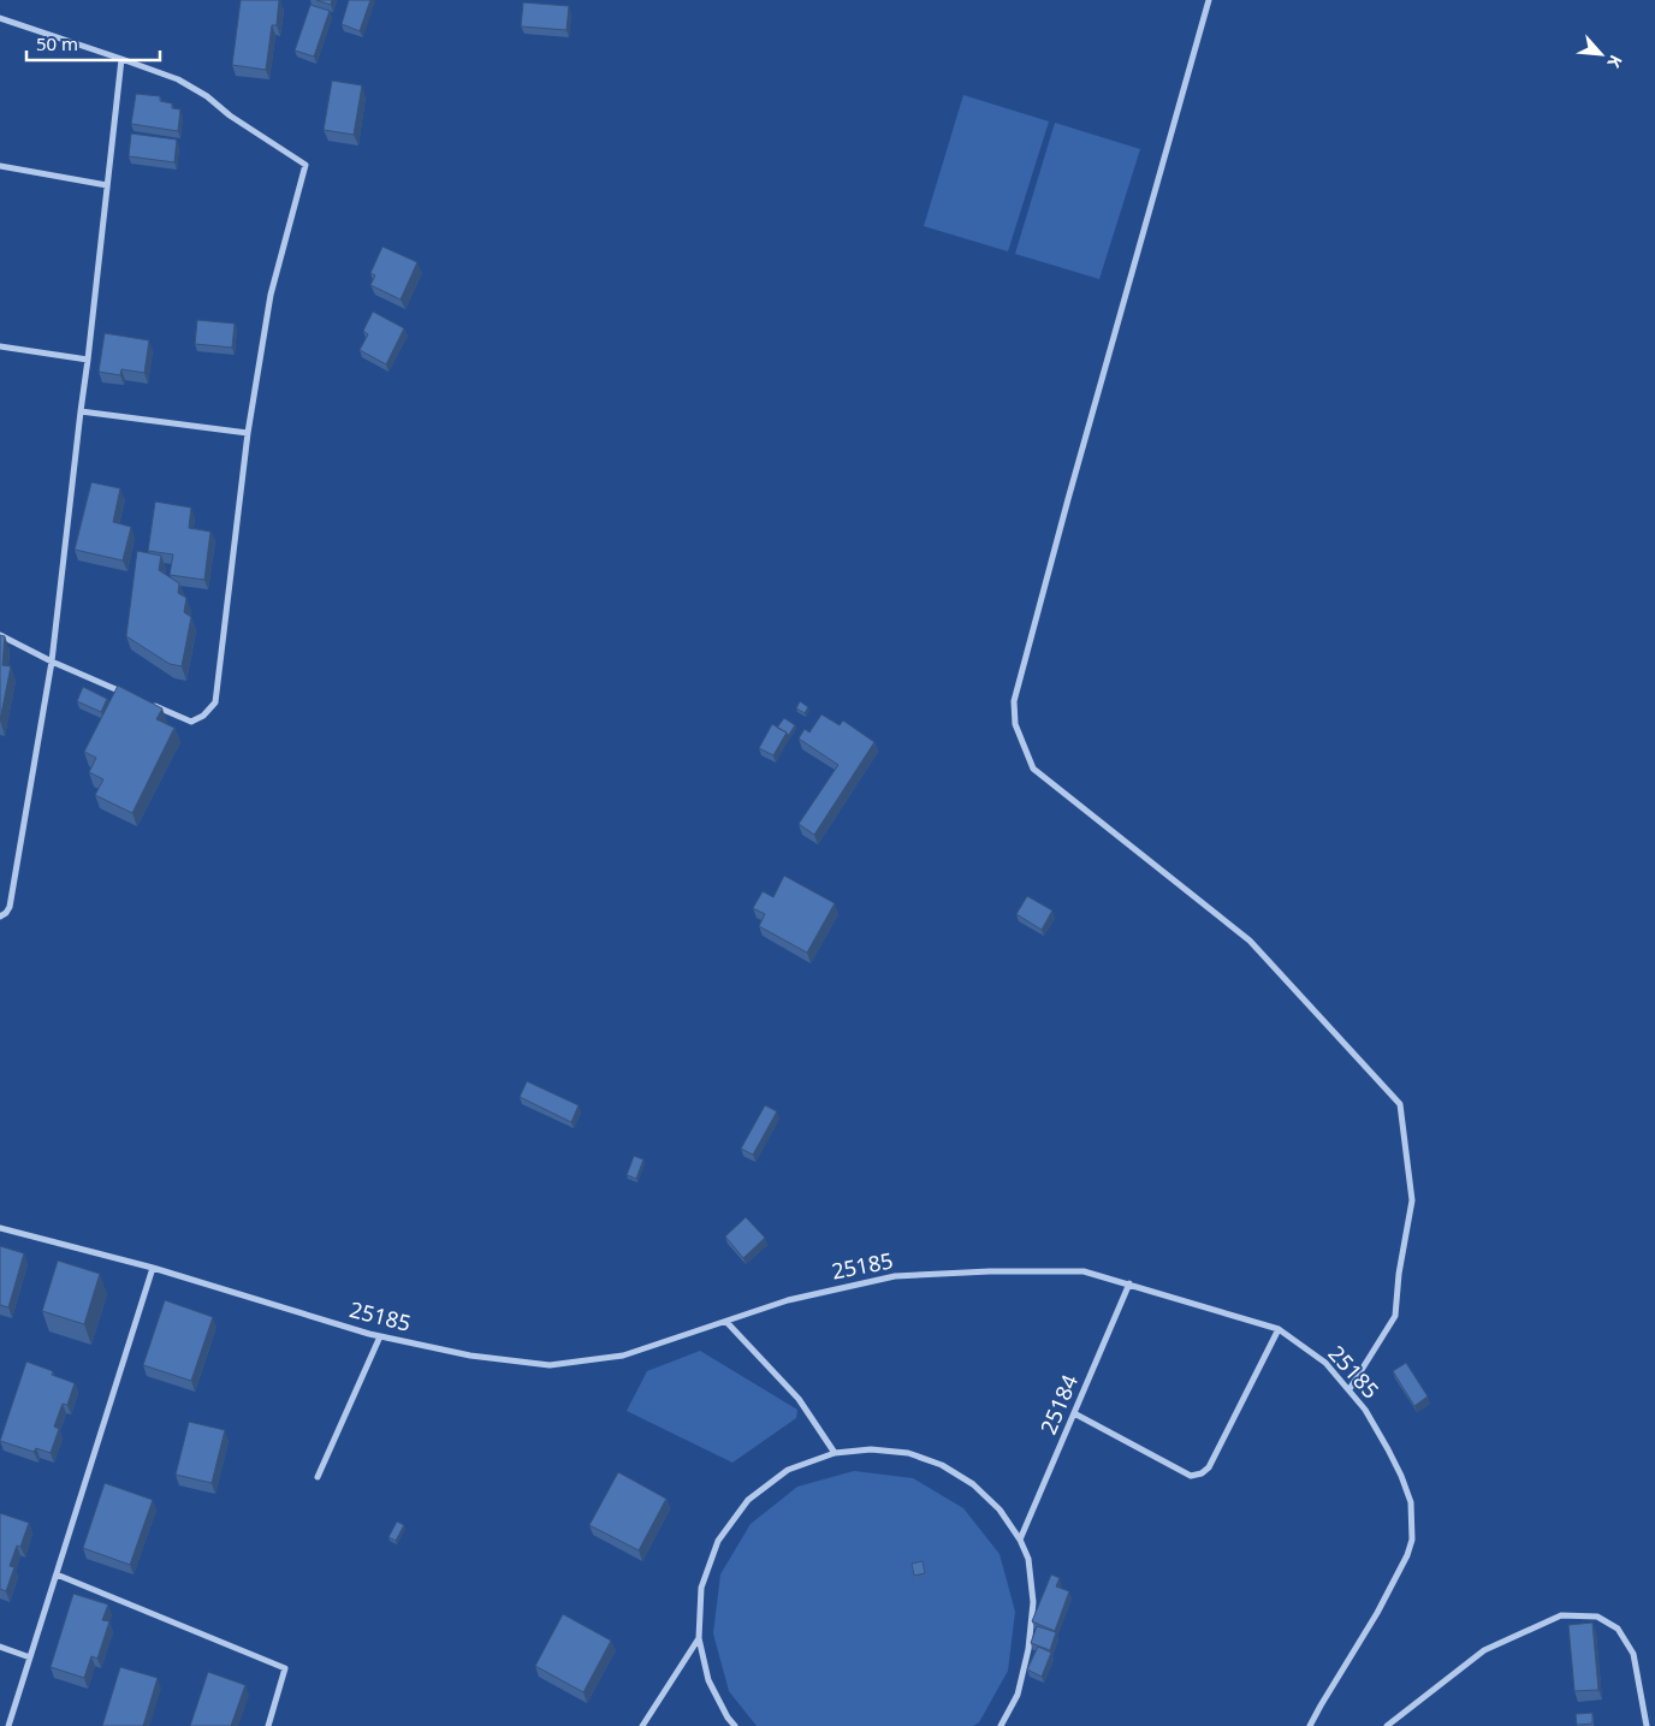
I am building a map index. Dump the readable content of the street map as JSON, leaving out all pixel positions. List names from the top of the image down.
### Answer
{
  "streets": {
    "street": ["25185", "25184"]
  },
  "crossings": [
    ["25185", "25184"]
  ],
  "scale_bar": "50 m",
  "north": "bottom right"
}
